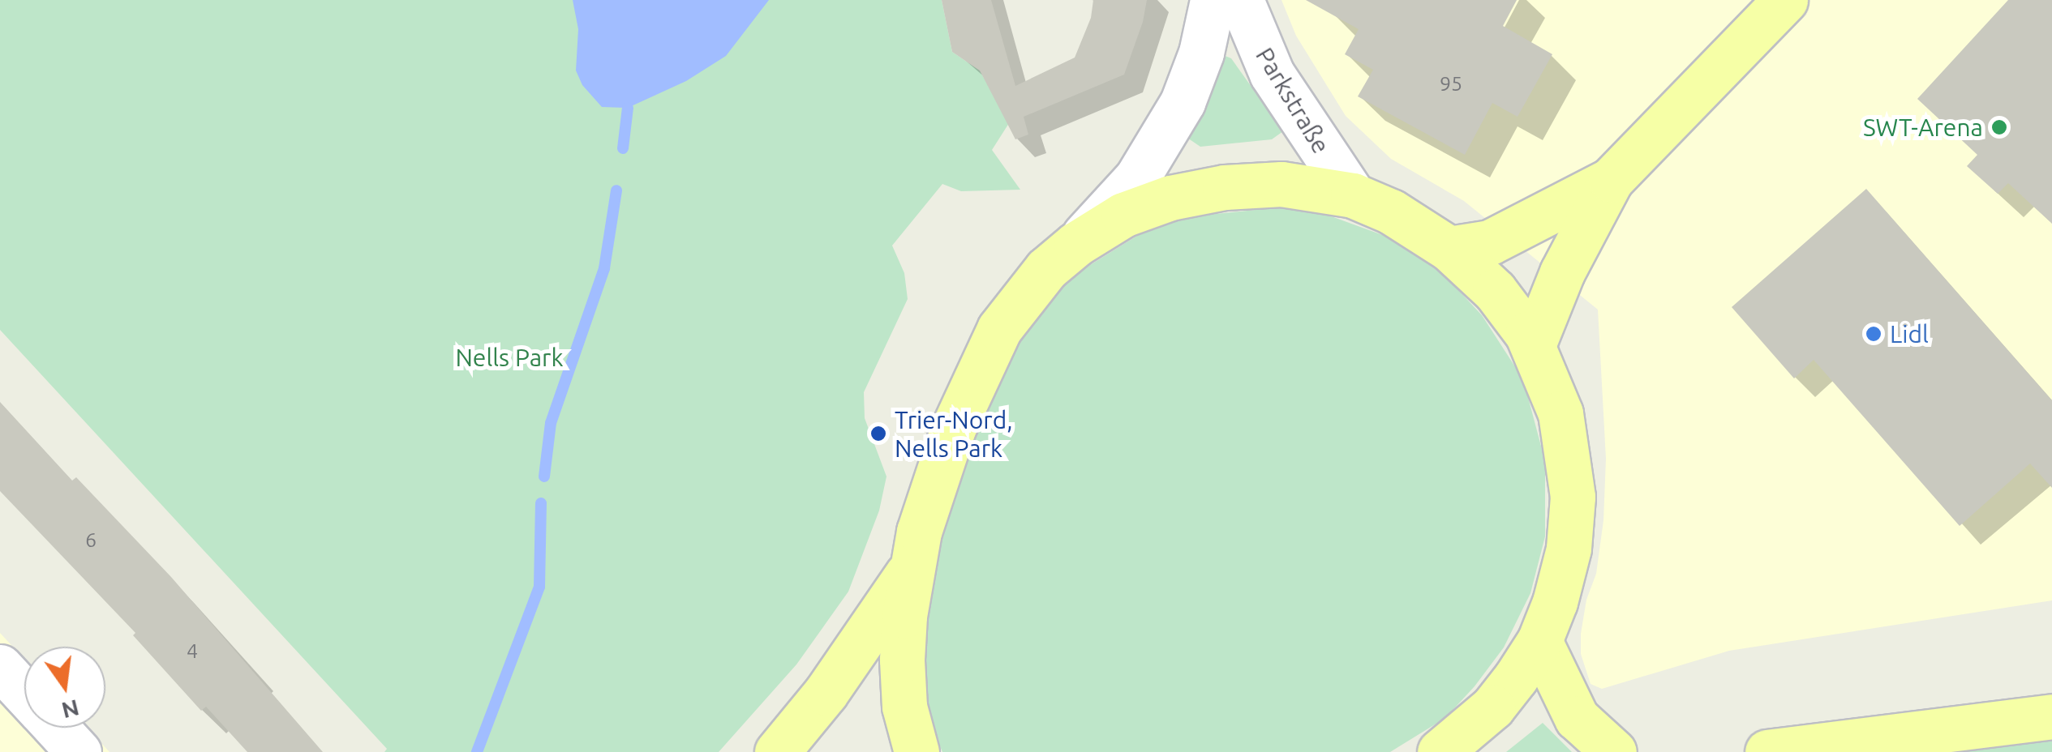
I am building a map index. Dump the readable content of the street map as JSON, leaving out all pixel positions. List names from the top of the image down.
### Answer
{
  "streets": {
    "street": ["Parkstraße"]
  },
  "parks": ["Nells Park"],
  "places": ["SWT-Arena", "Lidl", "Trier-Nord, Nells Park"],
  "house_numbers": ["95", "6", "4"],
  "north": "bottom"
}
